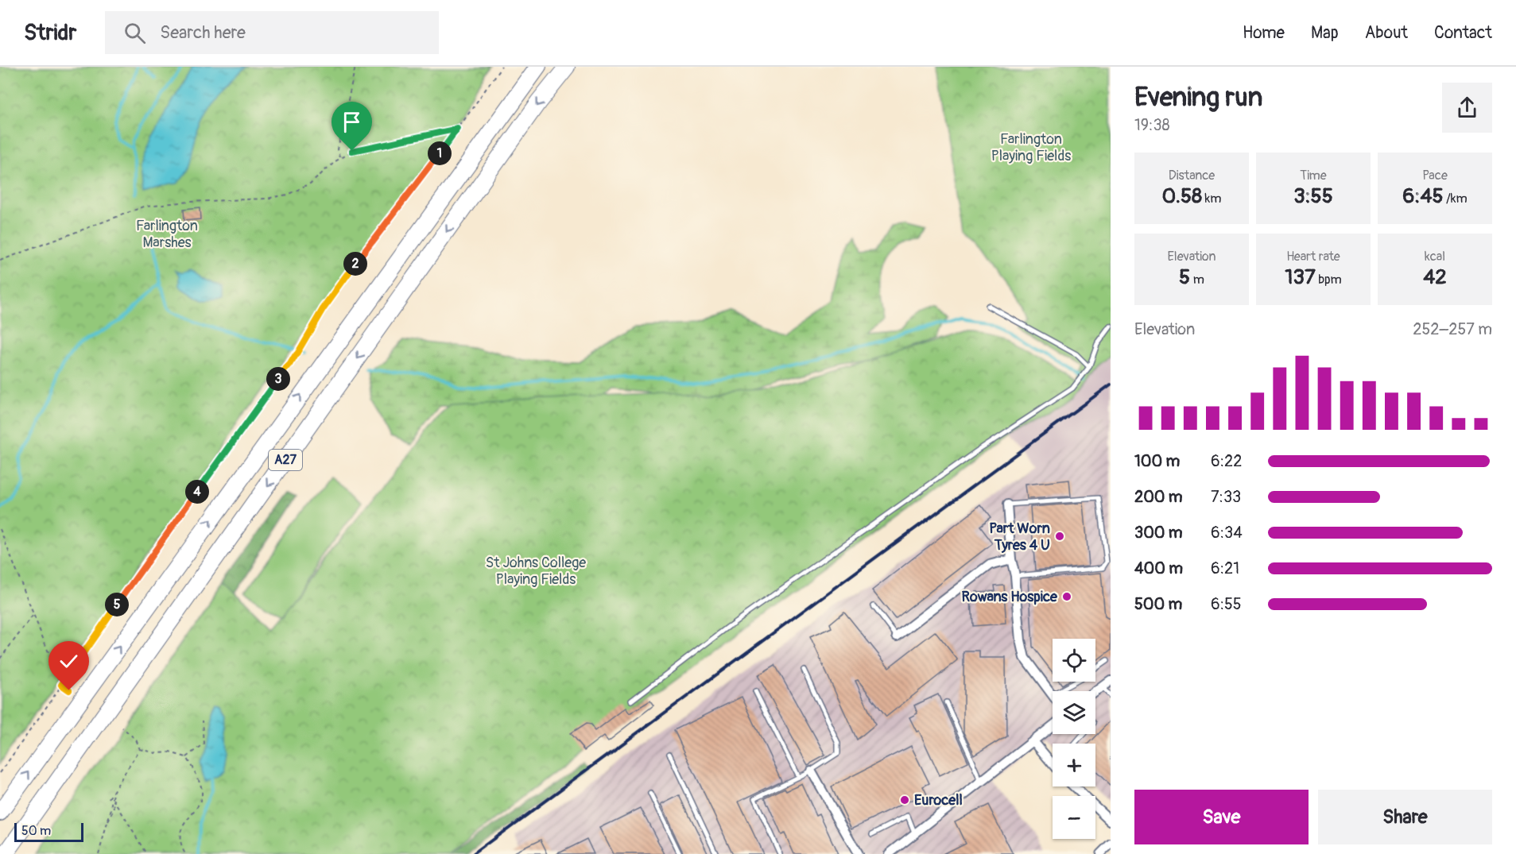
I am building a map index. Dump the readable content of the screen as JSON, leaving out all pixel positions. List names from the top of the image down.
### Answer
{
  "streets": {
    "highway": ["A27"]
  },
  "parks": ["Farlington Playing Fields", "Farlington Marshes", "St Johns College Playing Fields"],
  "places": ["Part Worn Tyres 4 U", "Rowans Hospice", "Eurocell"],
  "scale_bar": "50 m",
  "page": {
    "header": "Stridr",
    "search": "Search here",
    "nav": [
      "Home",
      "Map",
      "About",
      "Contact"
    ],
    "heading": ["Evening run", "19:38"],
    "pins": [
      "1",
      "2",
      "3",
      "4",
      "5"
    ],
    "stats": [
      ["Distance", "0.58 km"],
      ["Time", "3:55"],
      ["Pace", "6:45 /km"],
      ["Elevation", "5 m"],
      ["Heart rate", "137 bpm"],
      ["kcal", "42"]
    ],
    "chart": ["Elevation", "252–257 m"],
    "list": [
      {
        "name": "100 m",
        "note": "6:22"
      },
      {
        "name": "200 m",
        "note": "7:33"
      },
      {
        "name": "300 m",
        "note": "6:34"
      },
      {
        "name": "400 m",
        "note": "6:21"
      },
      {
        "name": "500 m",
        "note": "6:55"
      }
    ],
    "map_buttons": ["+", "−"],
    "buttons": ["Save", "Share"],
    "scale": "50 m"
  }
}
